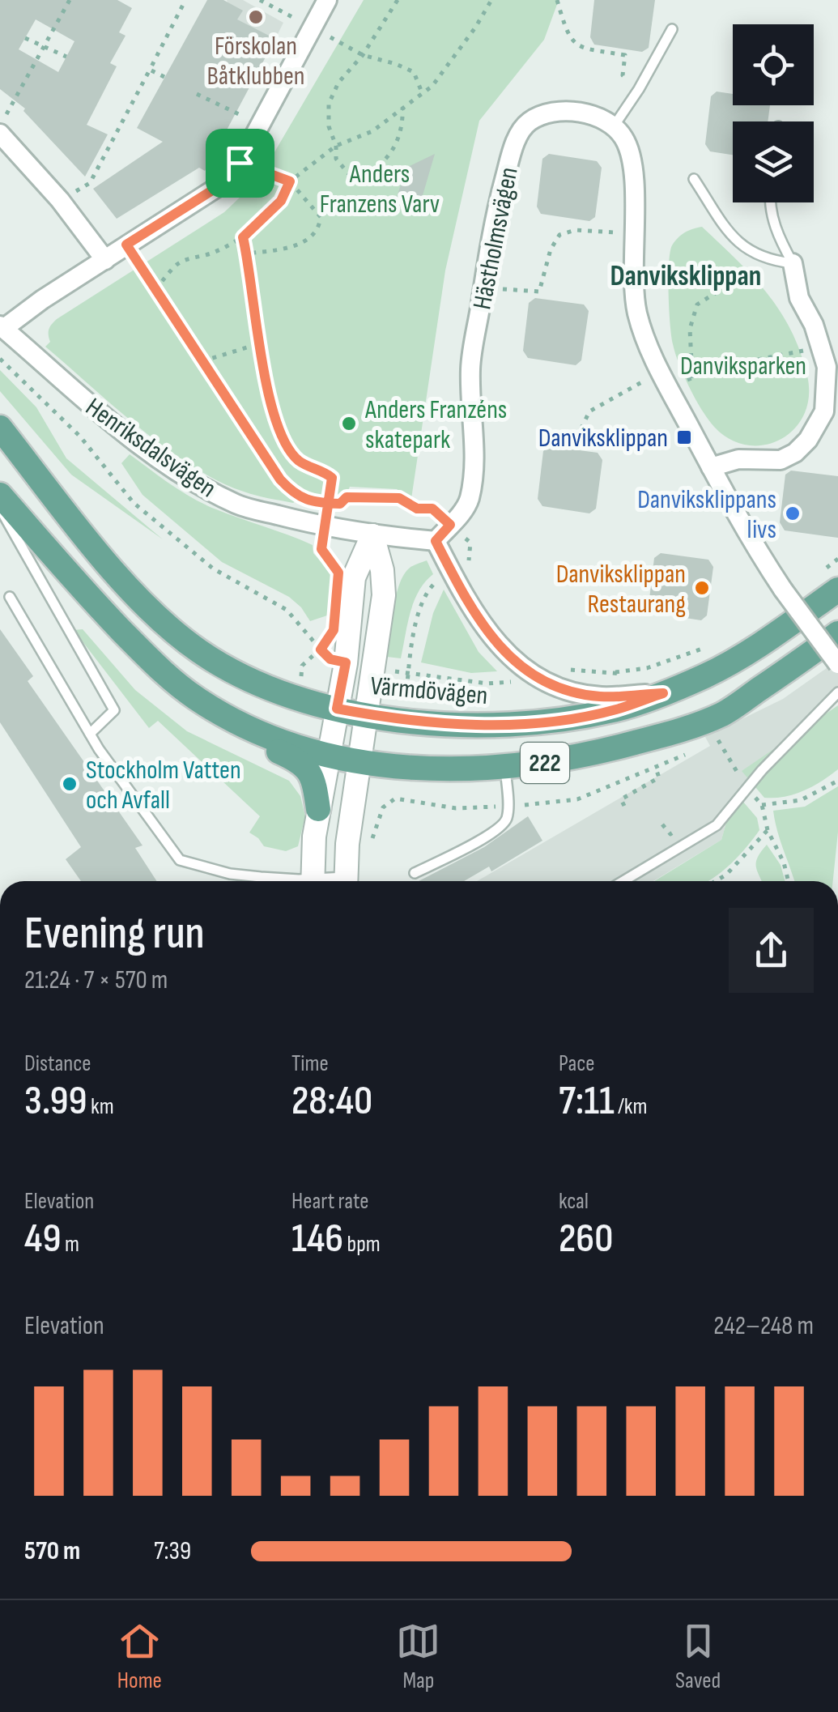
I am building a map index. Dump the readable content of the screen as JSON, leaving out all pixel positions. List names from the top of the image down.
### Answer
{
  "streets": {
    "main road": ["Värmdövägen", "222"],
    "street": ["Hästholmsvägen", "Henriksdalsvägen"]
  },
  "districts": ["Danviksklippan"],
  "parks": ["Anders Franzens Varv", "Danviksparken"],
  "places": {
    "other": [
      "Förskolan Båtklubben",
      "Anders Franzéns skatepark",
      "Danviksklippans livs",
      "Danviksklippan Restaurang",
      "Stockholm Vatten och Avfall"
    ],
    "transit": ["Danviksklippan"]
  },
  "page": {
    "heading": ["Evening run", "21:24 · 7 × 570 m"],
    "stats": [
      ["Distance", "3.99 km"],
      ["Time", "28:40"],
      ["Pace", "7:11 /km"],
      ["Elevation", "49 m"],
      ["Heart rate", "146 bpm"],
      ["kcal", "260"]
    ],
    "chart": ["Elevation", "242–248 m"],
    "list": [
      {
        "name": "570 m",
        "note": "7:39"
      }
    ],
    "tabs": ["Home", "Map", "Saved"]
  }
}
